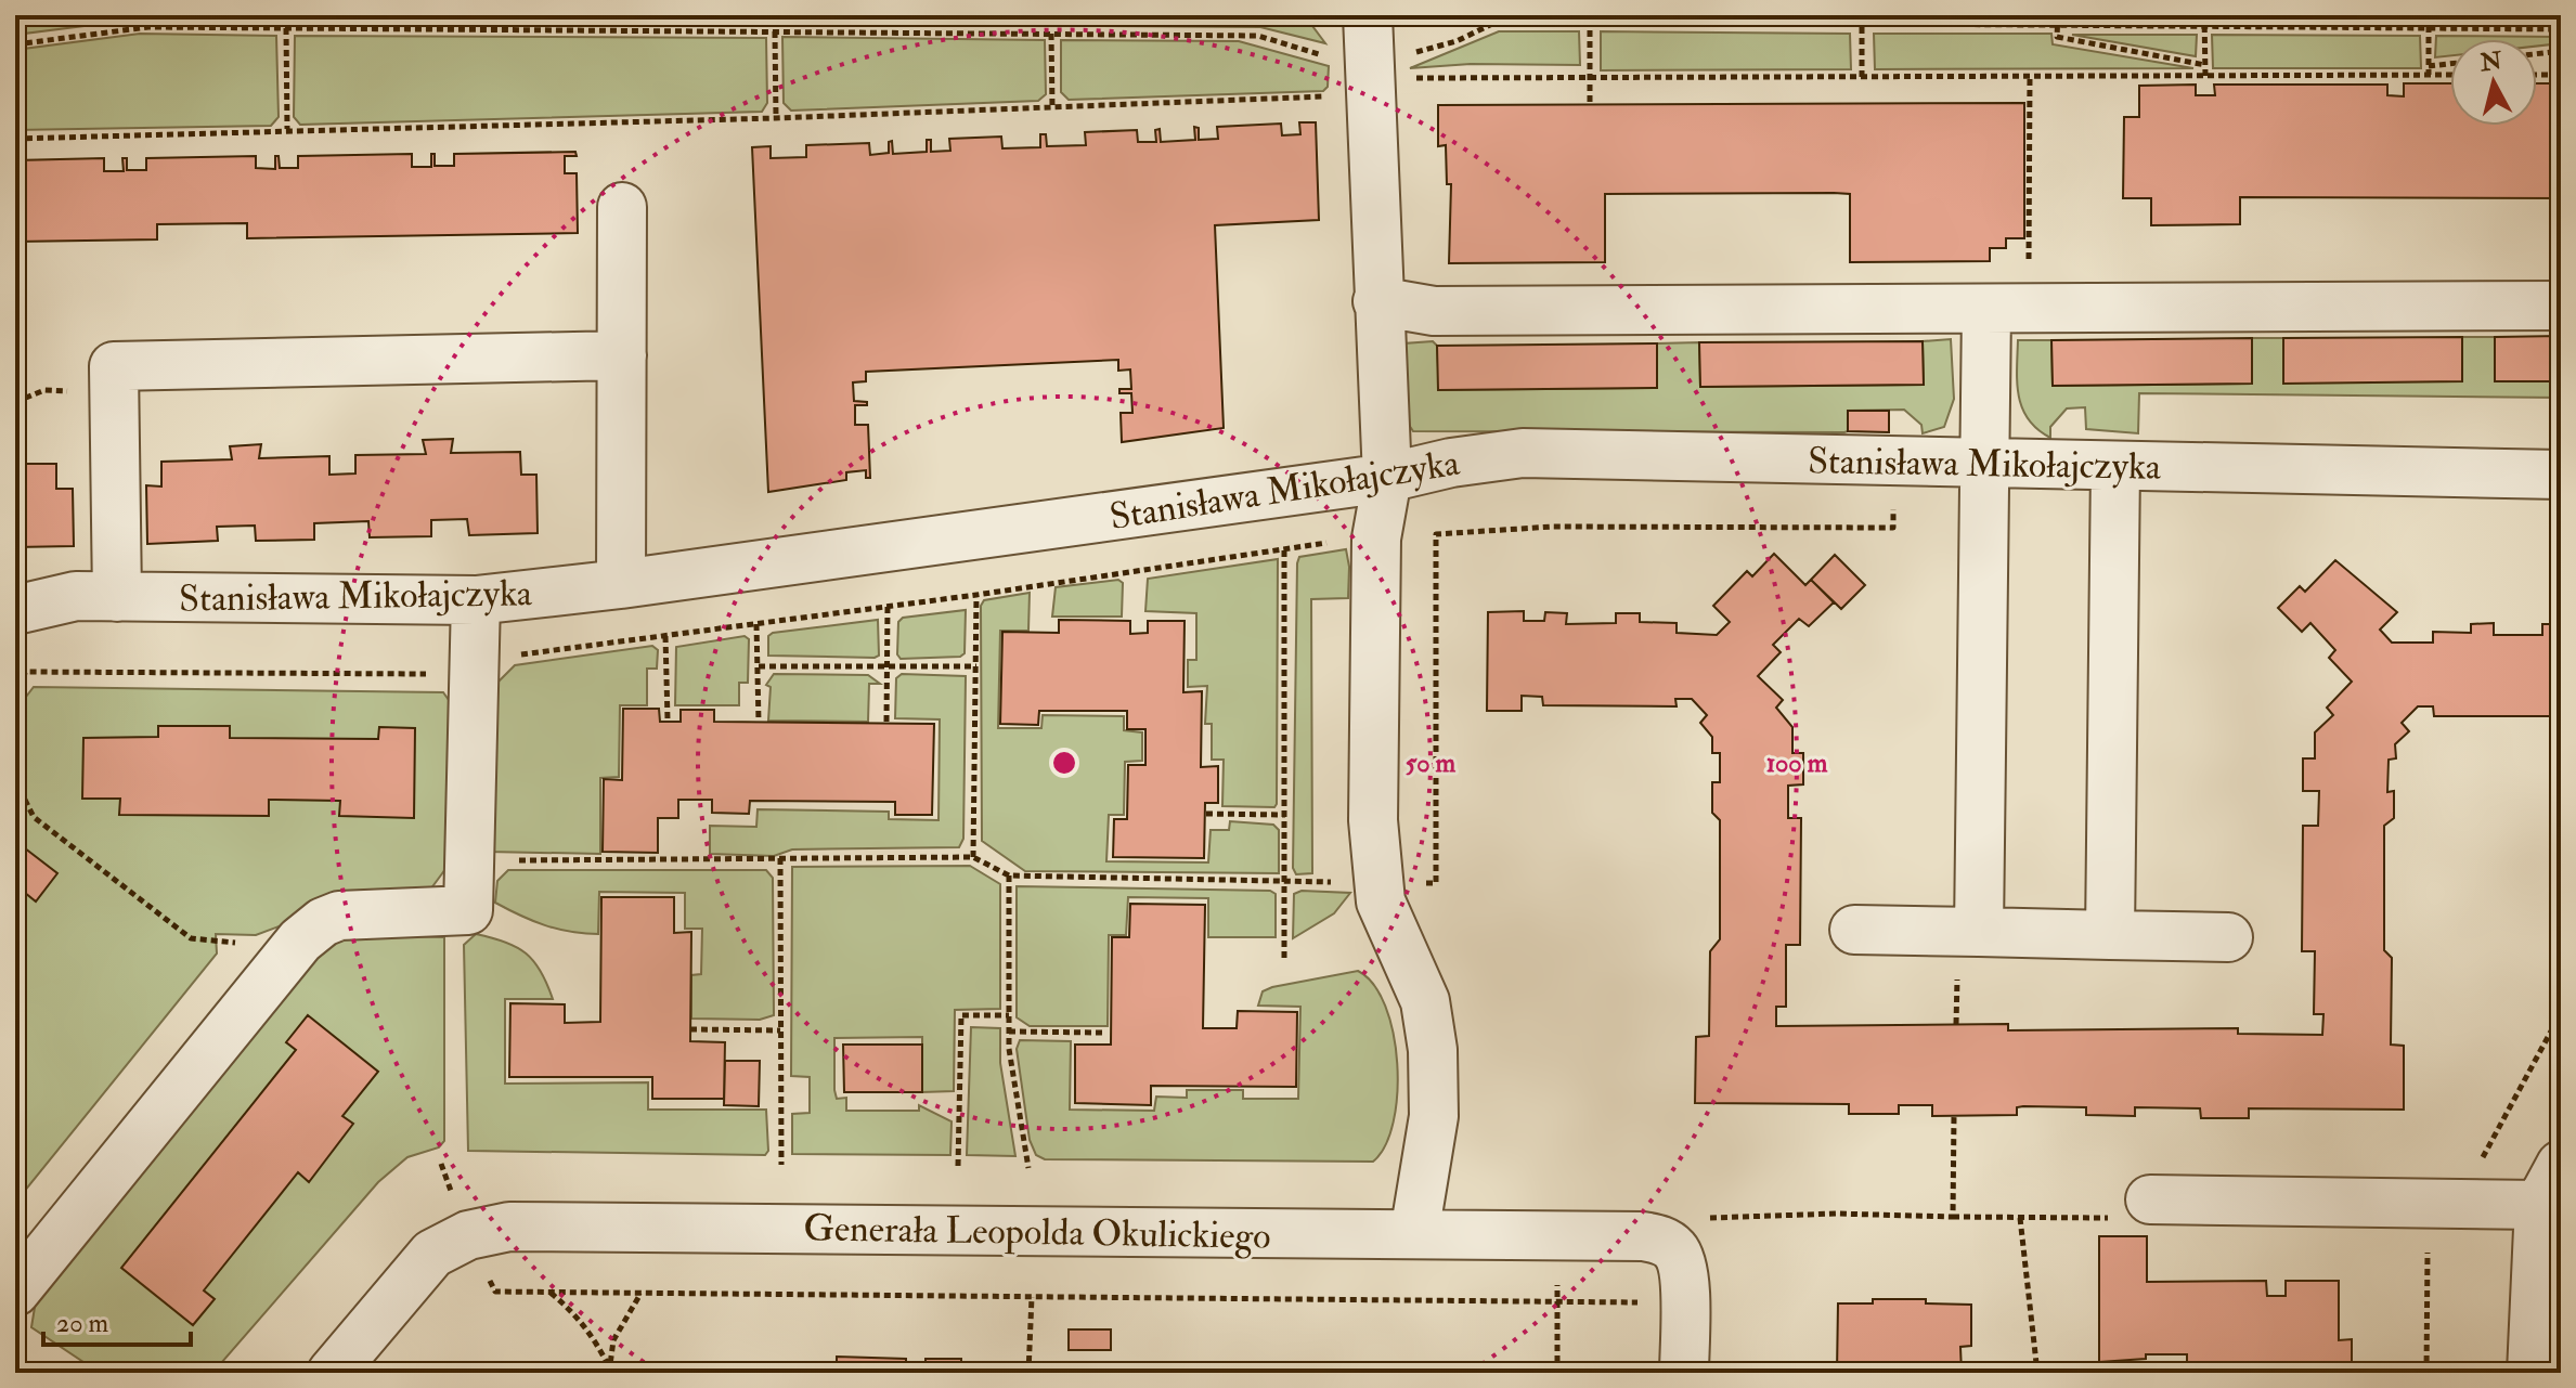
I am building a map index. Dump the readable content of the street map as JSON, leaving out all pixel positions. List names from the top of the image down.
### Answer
{
  "streets": {
    "street": ["Stanisława Mikołajczyka", "Generała Leopolda Okulickiego"]
  },
  "scale_bar": "20 m",
  "north": "top",
  "rings": ["50 m", "100 m"]
}
